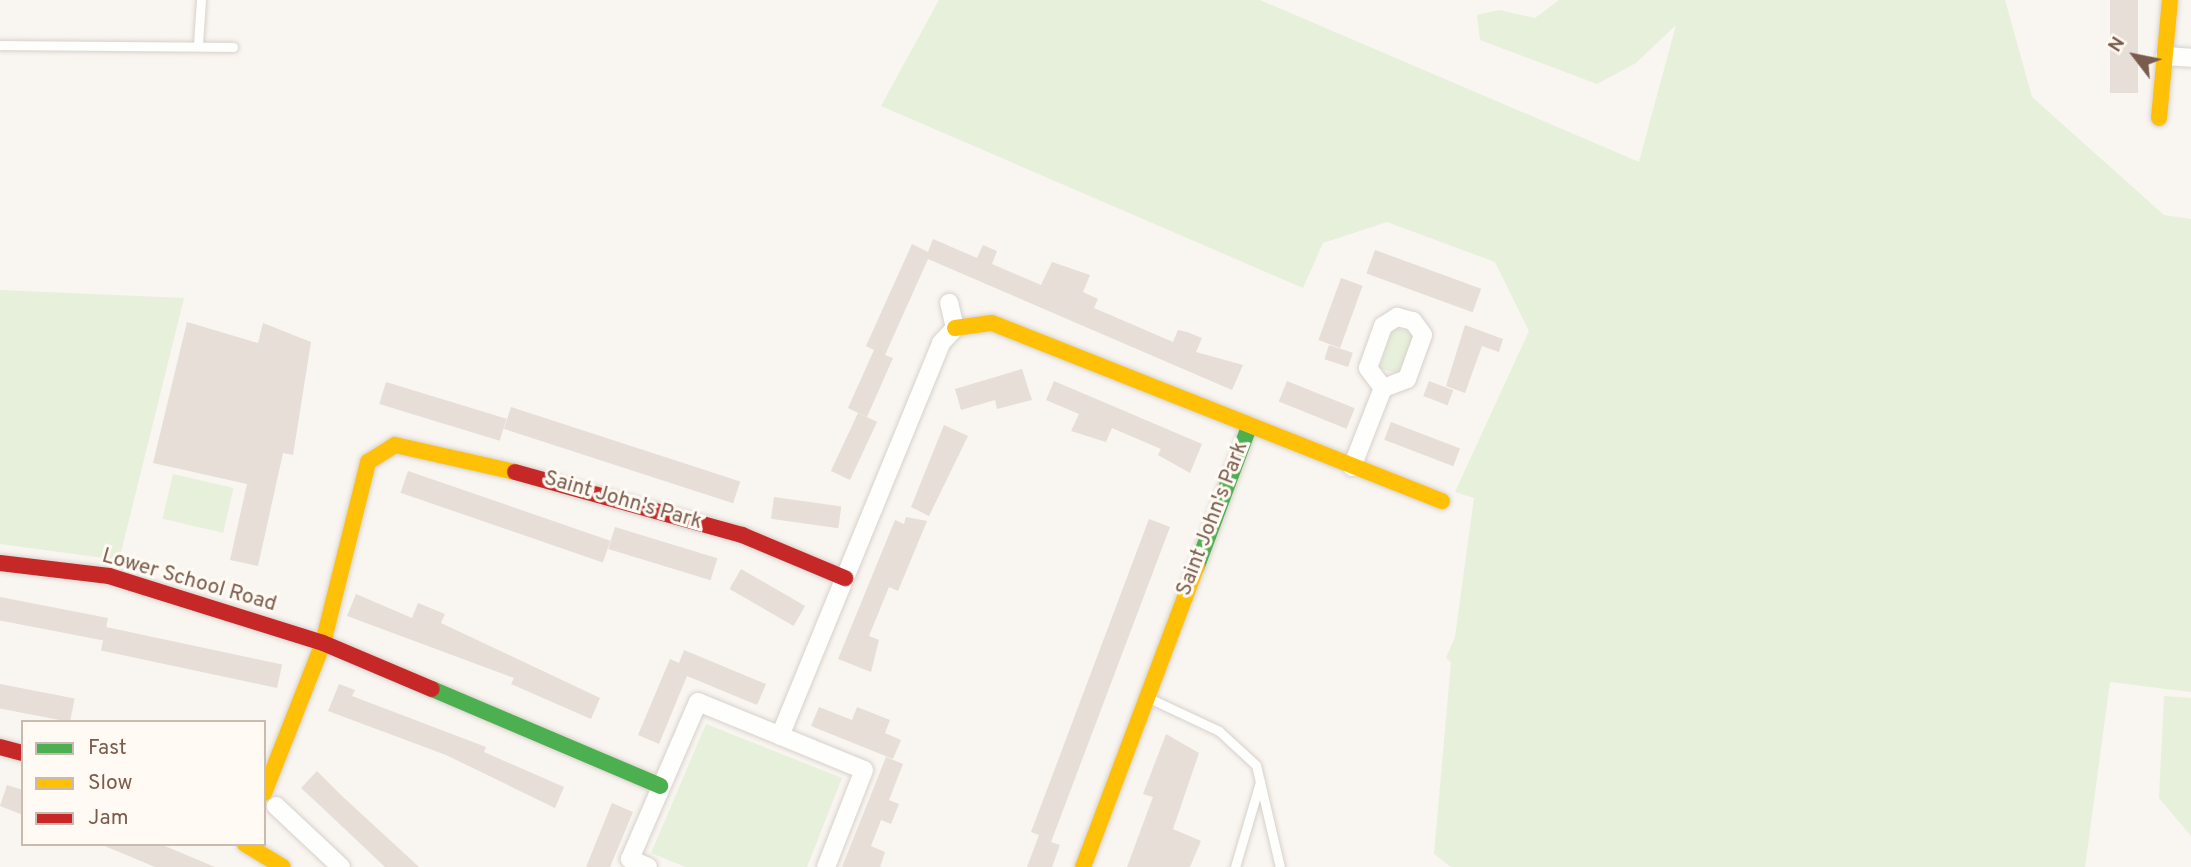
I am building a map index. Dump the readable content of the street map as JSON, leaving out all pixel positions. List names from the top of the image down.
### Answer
{
  "streets": {
    "street": ["Saint John's Park", "Lower School Road"]
  },
  "crossings": [
    ["Saint John's Park", "Lower School Road"]
  ],
  "legend": ["Fast", "Slow", "Jam"],
  "north": "top left"
}
